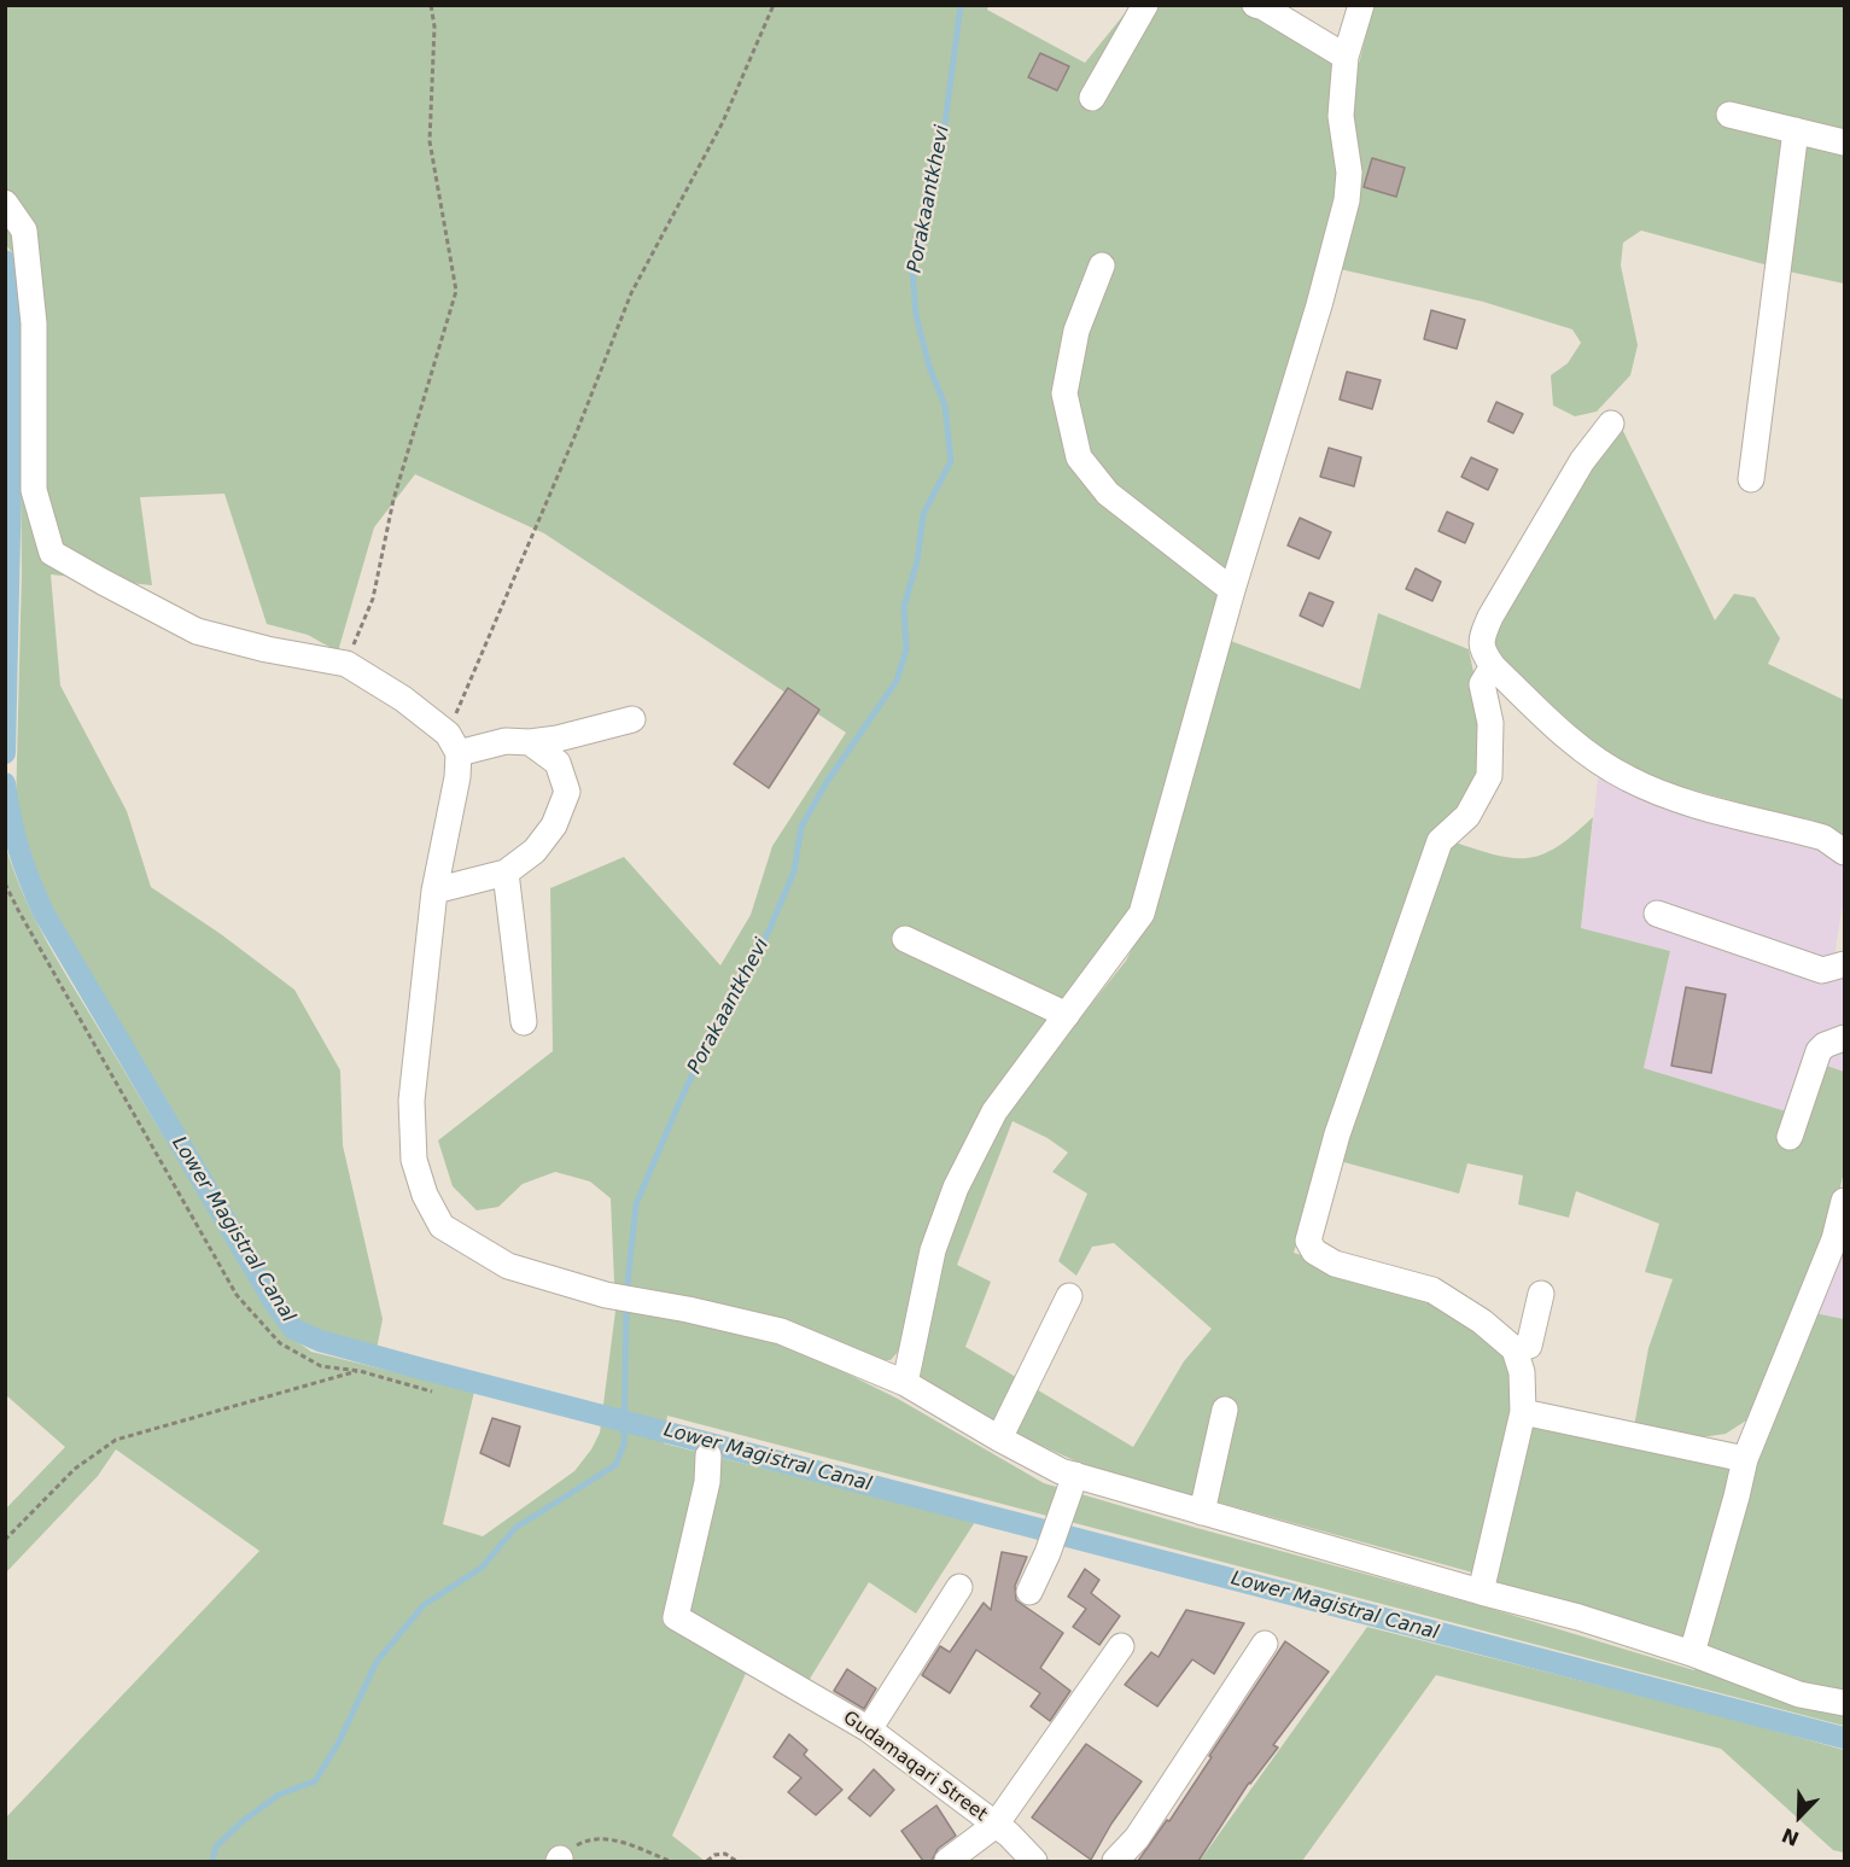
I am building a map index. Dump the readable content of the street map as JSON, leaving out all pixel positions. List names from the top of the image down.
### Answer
{
  "streets": {
    "street": ["Gudamaqari Street"]
  },
  "water": ["Porakaantkhevi", "Lower Magistral Canal"],
  "north": "bottom left"
}
